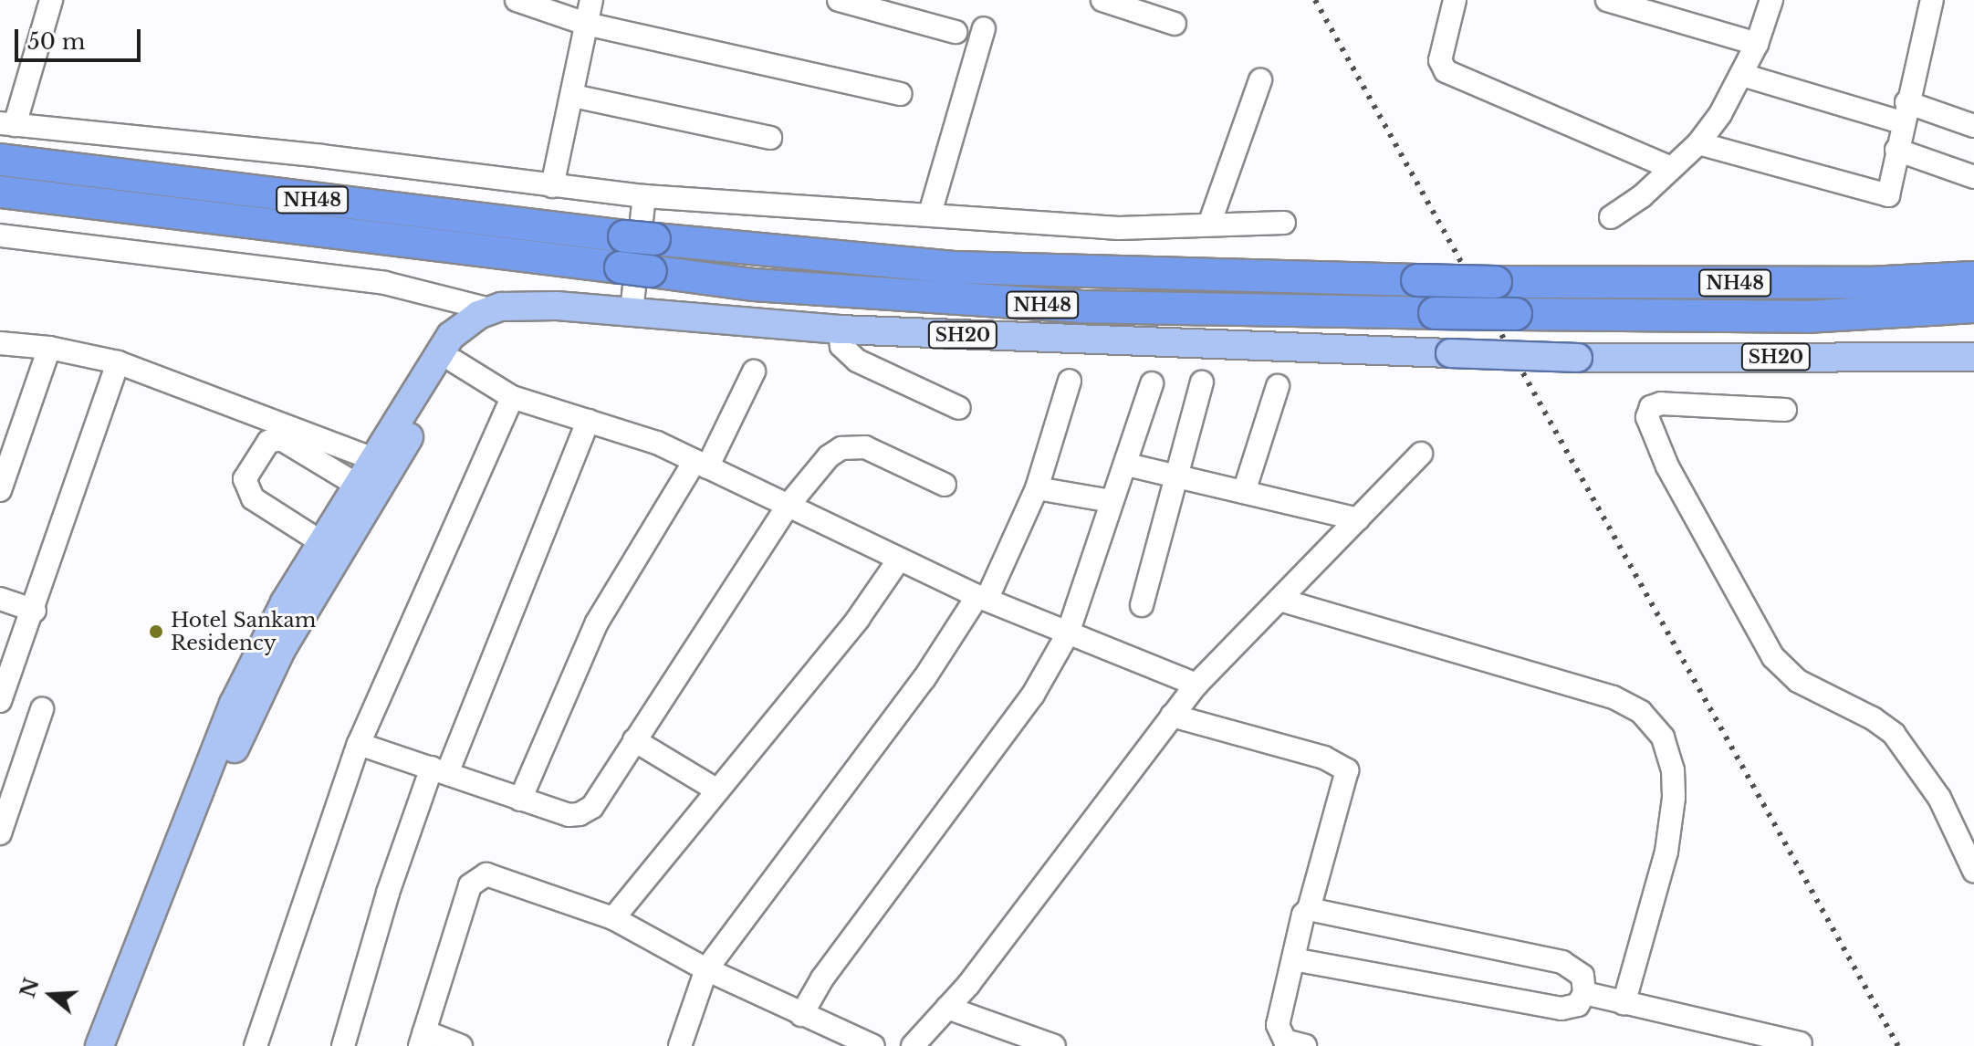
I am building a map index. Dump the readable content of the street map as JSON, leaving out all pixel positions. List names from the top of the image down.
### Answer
{
  "streets": {
    "highway": ["NH48"],
    "main road": ["SH20"]
  },
  "places": ["Hotel Sankam Residency"],
  "scale_bar": "50 m",
  "north": "left"
}
